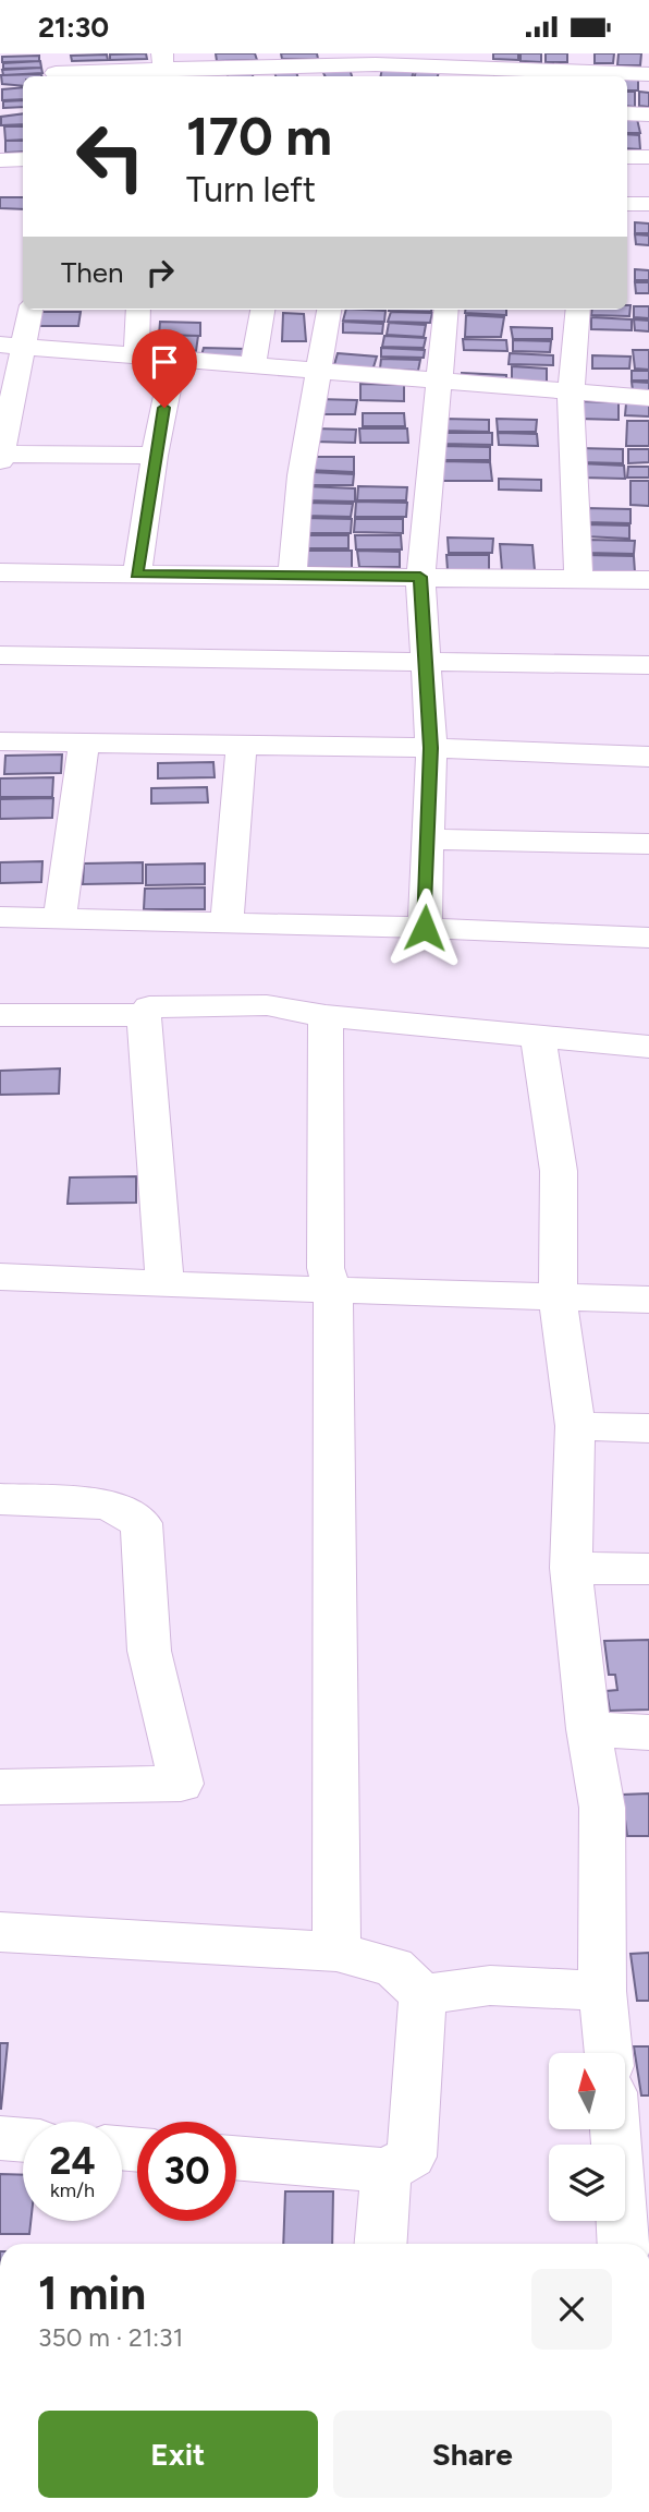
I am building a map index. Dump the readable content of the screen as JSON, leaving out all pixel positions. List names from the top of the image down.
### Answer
{
  "north": "top",
  "page": {
    "status": "21:30",
    "turn": ["170 m", "Turn left"],
    "then": "Then",
    "speed": "24 km/h",
    "limit": "30",
    "heading": ["1 min", "350 m · 21:31"],
    "buttons": ["Exit", "Share"]
  }
}
